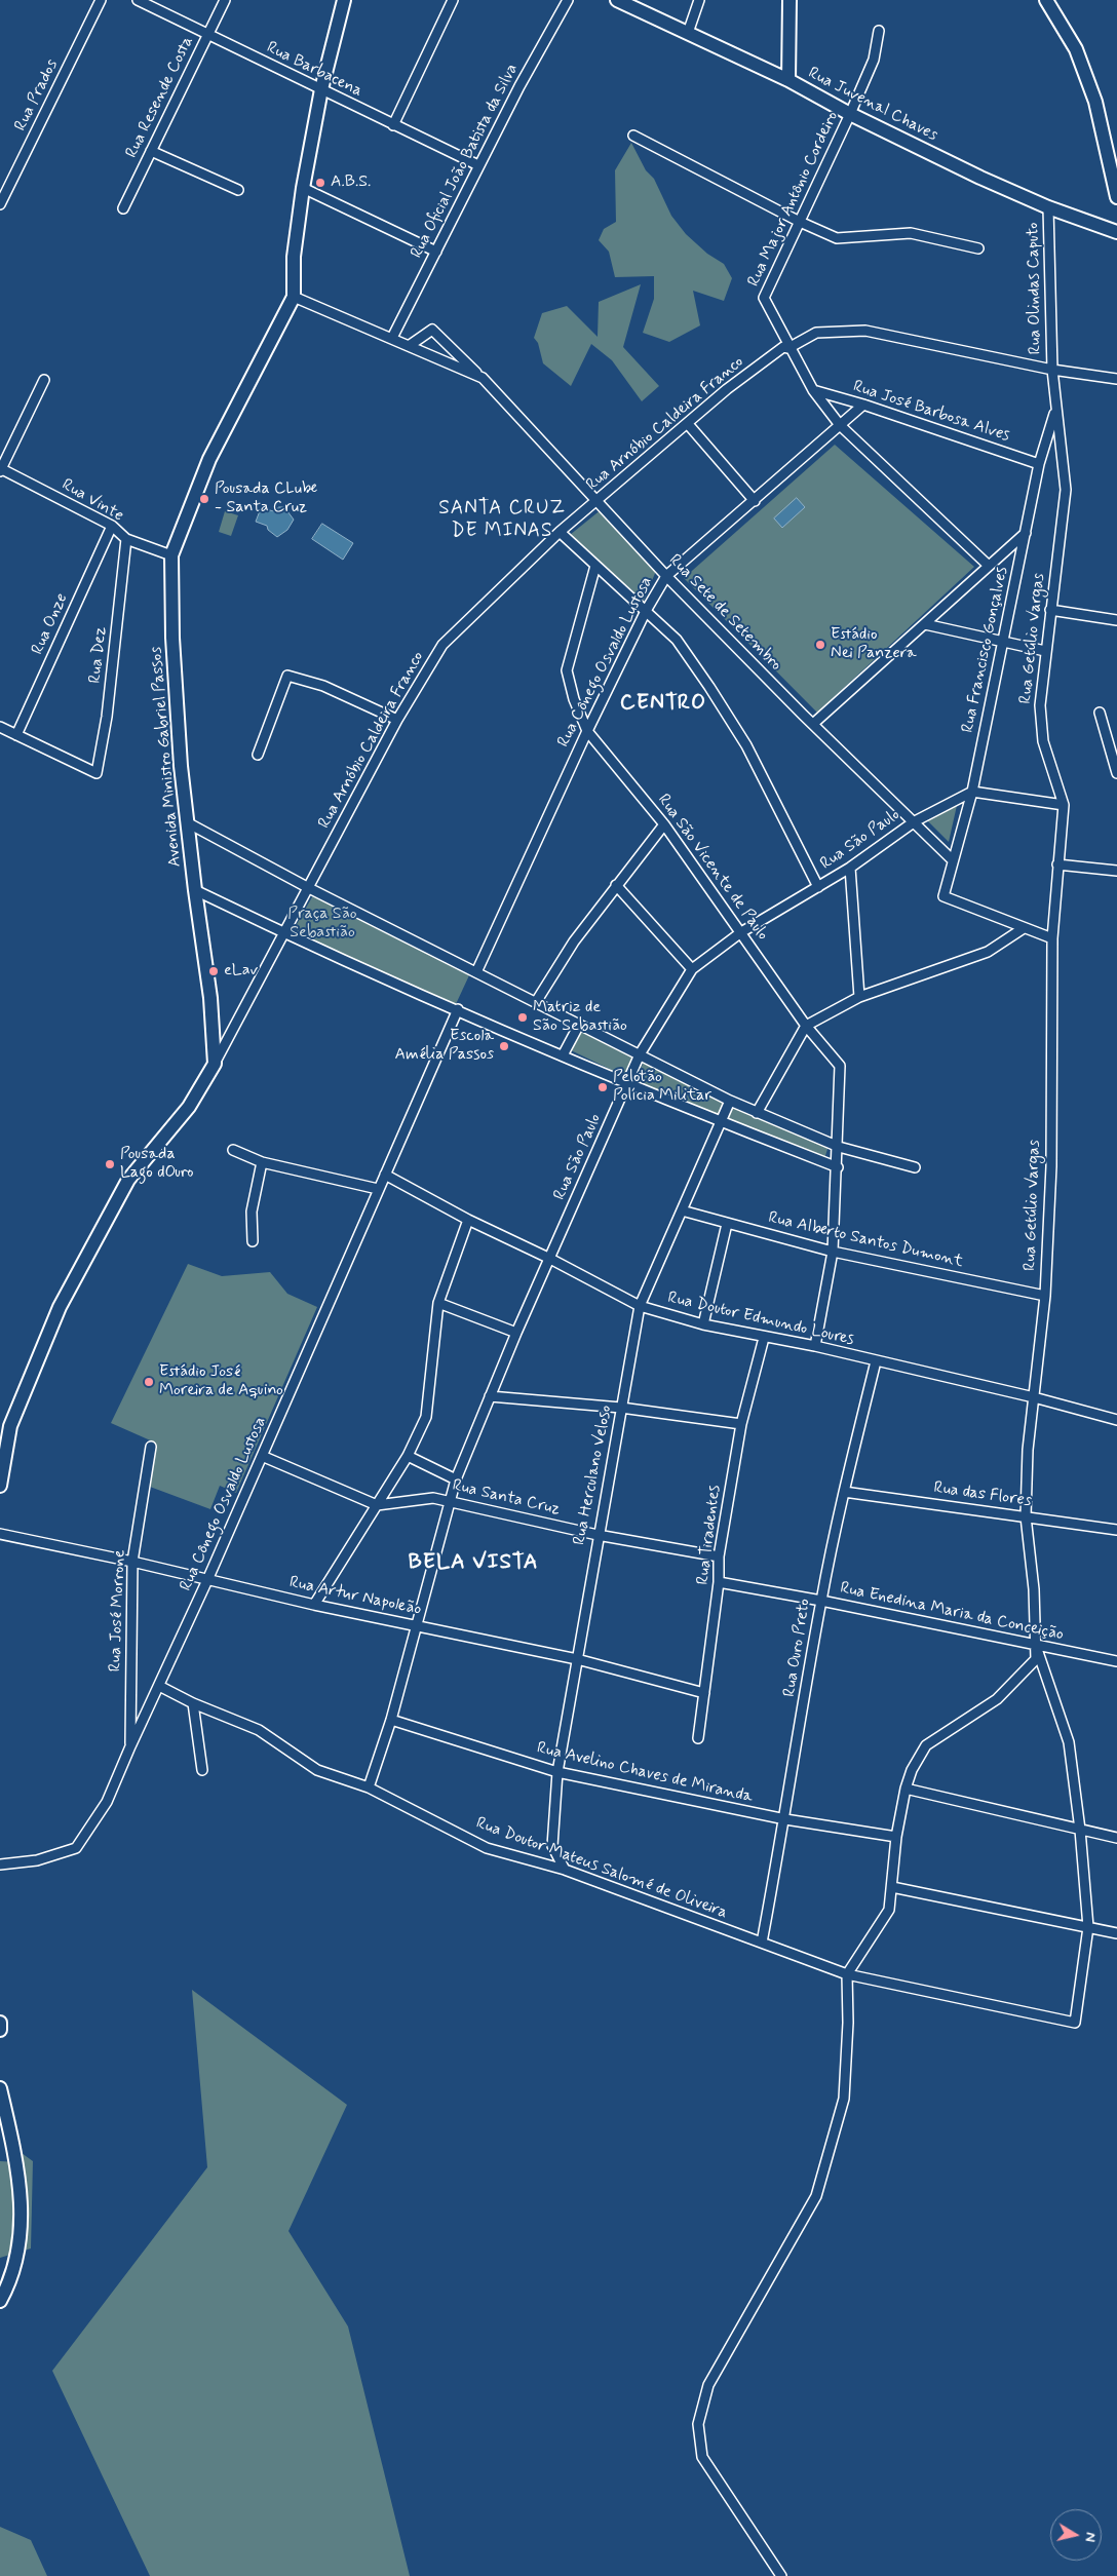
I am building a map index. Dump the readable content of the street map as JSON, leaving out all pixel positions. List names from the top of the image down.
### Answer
{
  "streets": {
    "main road": ["Rua Juvenal Chaves", "Avenida Ministro Gabriel Passos"],
    "street": [
      "Rua Barbacena",
      "Rua Prados",
      "Rua Resende Costa",
      "Rua Oficial João Batista da Silva",
      "Rua Major Antônio Cordeiro",
      "Rua Olindas Caputo",
      "Rua José Barbosa Alves",
      "Rua Arnóbio Caldeira Franco",
      "Rua Vinte",
      "Rua Sete de Setembro",
      "Rua Onze",
      "Rua Getúlio Vargas",
      "Rua Francisco Gonçalves",
      "Rua Dez",
      "Rua Cônego Osvaldo Lustosa",
      "Rua São Paulo",
      "Rua São Vicente de Paulo",
      "Rua Alberto Santos Dumont",
      "Rua Doutor Edmundo Loures",
      "Rua Herculano Veloso",
      "Rua das Flores",
      "Rua Santa Cruz",
      "Rua Tiradentes",
      "Rua Artur Napoleão",
      "Rua José Morrone",
      "Rua Enedina Maria da Conceição",
      "Rua Ouro Preto",
      "Rua Avelino Chaves de Miranda",
      "Rua Doutor Mateus Salomé de Oliveira"
    ]
  },
  "crossings": [
    ["Rua Barbacena", "Rua Resende Costa"],
    ["Rua Barbacena", "Rua Oficial João Batista da Silva"],
    ["Rua Barbacena", "Avenida Ministro Gabriel Passos"],
    ["Rua Juvenal Chaves", "Rua Major Antônio Cordeiro"],
    ["Rua Juvenal Chaves", "Rua Olindas Caputo"],
    ["Rua Oficial João Batista da Silva", "Rua Sete de Setembro"],
    ["Rua Major Antônio Cordeiro", "Rua José Barbosa Alves"],
    ["Rua Major Antônio Cordeiro", "Rua Arnóbio Caldeira Franco"],
    ["Rua Major Antônio Cordeiro", "Rua Cônego Osvaldo Lustosa"],
    ["Rua Olindas Caputo", "Rua Arnóbio Caldeira Franco"],
    ["Rua Olindas Caputo", "Rua Getúlio Vargas"],
    ["Rua José Barbosa Alves", "Rua Francisco Gonçalves"],
    ["Rua José Barbosa Alves", "Rua Cônego Osvaldo Lustosa"],
    ["Rua Arnóbio Caldeira Franco", "Rua Sete de Setembro"],
    ["Rua Arnóbio Caldeira Franco", "Rua Getúlio Vargas"],
    ["Rua Arnóbio Caldeira Franco", "Avenida Ministro Gabriel Passos"],
    ["Rua Vinte", "Rua Onze"],
    ["Rua Vinte", "Rua Dez"],
    ["Rua Vinte", "Avenida Ministro Gabriel Passos"],
    ["Rua Sete de Setembro", "Rua Francisco Gonçalves"],
    ["Rua Sete de Setembro", "Rua Cônego Osvaldo Lustosa"],
    ["Rua Sete de Setembro", "Avenida Ministro Gabriel Passos"],
    ["Rua Sete de Setembro", "Rua São Paulo"],
    ["Rua Onze", "Rua Dez"],
    ["Rua Getúlio Vargas", "Rua Francisco Gonçalves"],
    ["Rua Getúlio Vargas", "Rua Alberto Santos Dumont"],
    ["Rua Getúlio Vargas", "Rua Doutor Edmundo Loures"],
    ["Rua Getúlio Vargas", "Rua das Flores"],
    ["Rua Getúlio Vargas", "Rua Enedina Maria da Conceição"],
    ["Rua Getúlio Vargas", "Rua Avelino Chaves de Miranda"],
    ["Rua Getúlio Vargas", "Rua Doutor Mateus Salomé de Oliveira"],
    ["Rua Francisco Gonçalves", "Rua São Paulo"],
    ["Rua Cônego Osvaldo Lustosa", "Rua São Vicente de Paulo"],
    ["Rua Cônego Osvaldo Lustosa", "Rua Doutor Edmundo Loures"],
    ["Rua Cônego Osvaldo Lustosa", "Rua Artur Napoleão"],
    ["Rua Cônego Osvaldo Lustosa", "Rua José Morrone"],
    ["Rua Cônego Osvaldo Lustosa", "Rua Doutor Mateus Salomé de Oliveira"],
    ["Rua São Paulo", "Rua São Vicente de Paulo"],
    ["Rua São Paulo", "Rua Doutor Edmundo Loures"],
    ["Rua São Paulo", "Rua Santa Cruz"],
    ["Rua São Paulo", "Rua Artur Napoleão"],
    ["Rua São Paulo", "Rua Avelino Chaves de Miranda"],
    ["Rua São Paulo", "Rua Doutor Mateus Salomé de Oliveira"],
    ["Rua São Vicente de Paulo", "Rua Alberto Santos Dumont"],
    ["Rua São Vicente de Paulo", "Rua Doutor Edmundo Loures"],
    ["Rua Alberto Santos Dumont", "Rua Herculano Veloso"],
    ["Rua Doutor Edmundo Loures", "Rua Herculano Veloso"],
    ["Rua Doutor Edmundo Loures", "Rua Tiradentes"],
    ["Rua Doutor Edmundo Loures", "Rua Ouro Preto"],
    ["Rua Herculano Veloso", "Rua Santa Cruz"],
    ["Rua Herculano Veloso", "Rua Artur Napoleão"],
    ["Rua Herculano Veloso", "Rua Avelino Chaves de Miranda"],
    ["Rua Herculano Veloso", "Rua Doutor Mateus Salomé de Oliveira"],
    ["Rua das Flores", "Rua Ouro Preto"],
    ["Rua Santa Cruz", "Rua Tiradentes"],
    ["Rua Tiradentes", "Rua Artur Napoleão"],
    ["Rua Tiradentes", "Rua Enedina Maria da Conceição"],
    ["Rua Artur Napoleão", "Rua José Morrone"],
    ["Rua Enedina Maria da Conceição", "Rua Ouro Preto"],
    ["Rua Ouro Preto", "Rua Avelino Chaves de Miranda"],
    ["Rua Ouro Preto", "Rua Doutor Mateus Salomé de Oliveira"]
  ],
  "districts": ["SANTA CRUZ DE MINAS", "CENTRO", "BELA VISTA"],
  "parks": ["Praça São Sebastião"],
  "places": [
    "A.B.S.",
    "Pousada CLube - Santa Cruz",
    "Estádio Nei Panzera",
    "eLav",
    "Matriz de São Sebastião",
    "Escola Amélia Passos",
    "Pelotão Polícia Militar",
    "Pousada Lago dOuro",
    "Estádio José Moreira de Aquino"
  ],
  "north": "right"
}
